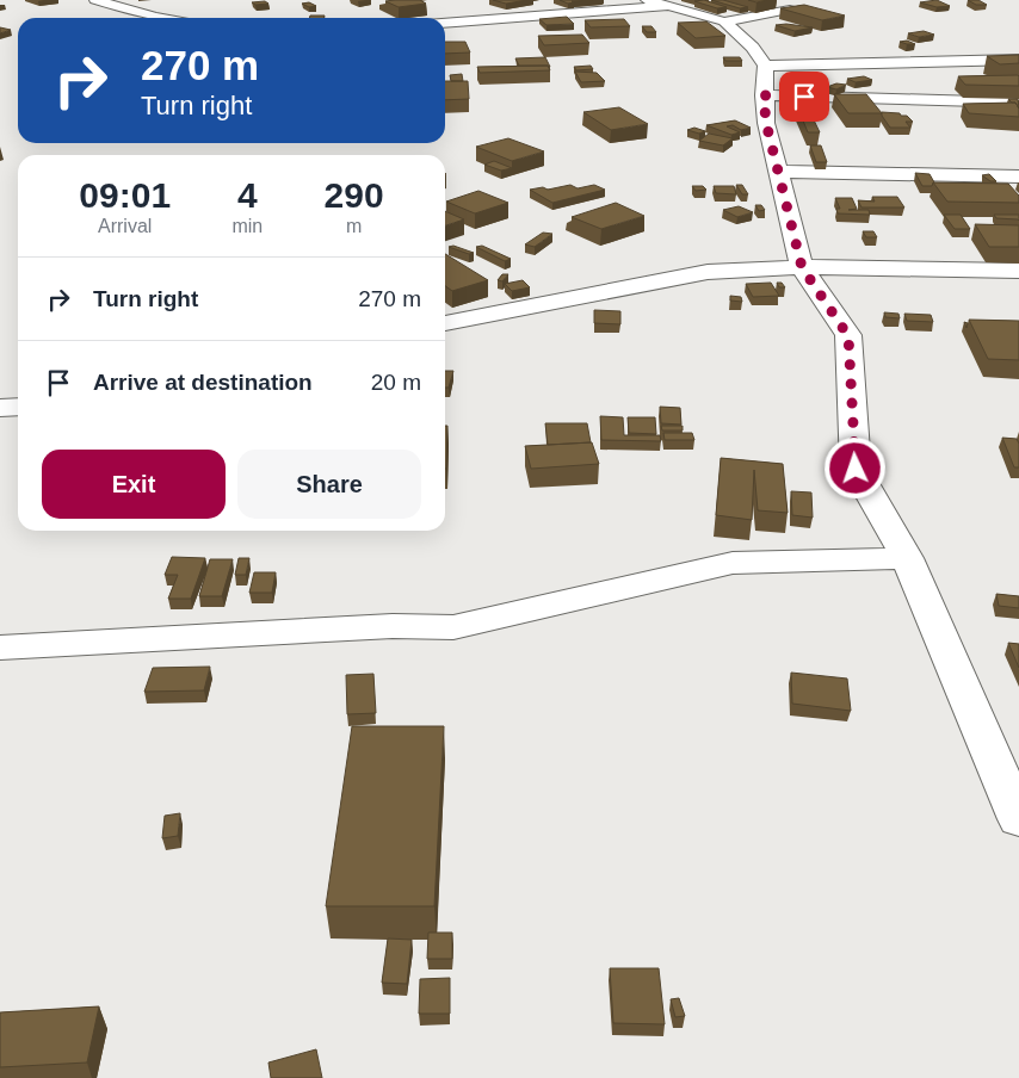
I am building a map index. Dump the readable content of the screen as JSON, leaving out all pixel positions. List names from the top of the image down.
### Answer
{
  "page": {
    "turn": ["270 m", "Turn right"],
    "eta": [
      "09:01",
      "Arrival",
      "4",
      "min",
      "290",
      "m"
    ],
    "list": [
      {
        "name": "Turn right",
        "value": "270 m"
      },
      {
        "name": "Arrive at destination",
        "value": "20 m"
      }
    ],
    "buttons": ["Exit", "Share"]
  }
}
